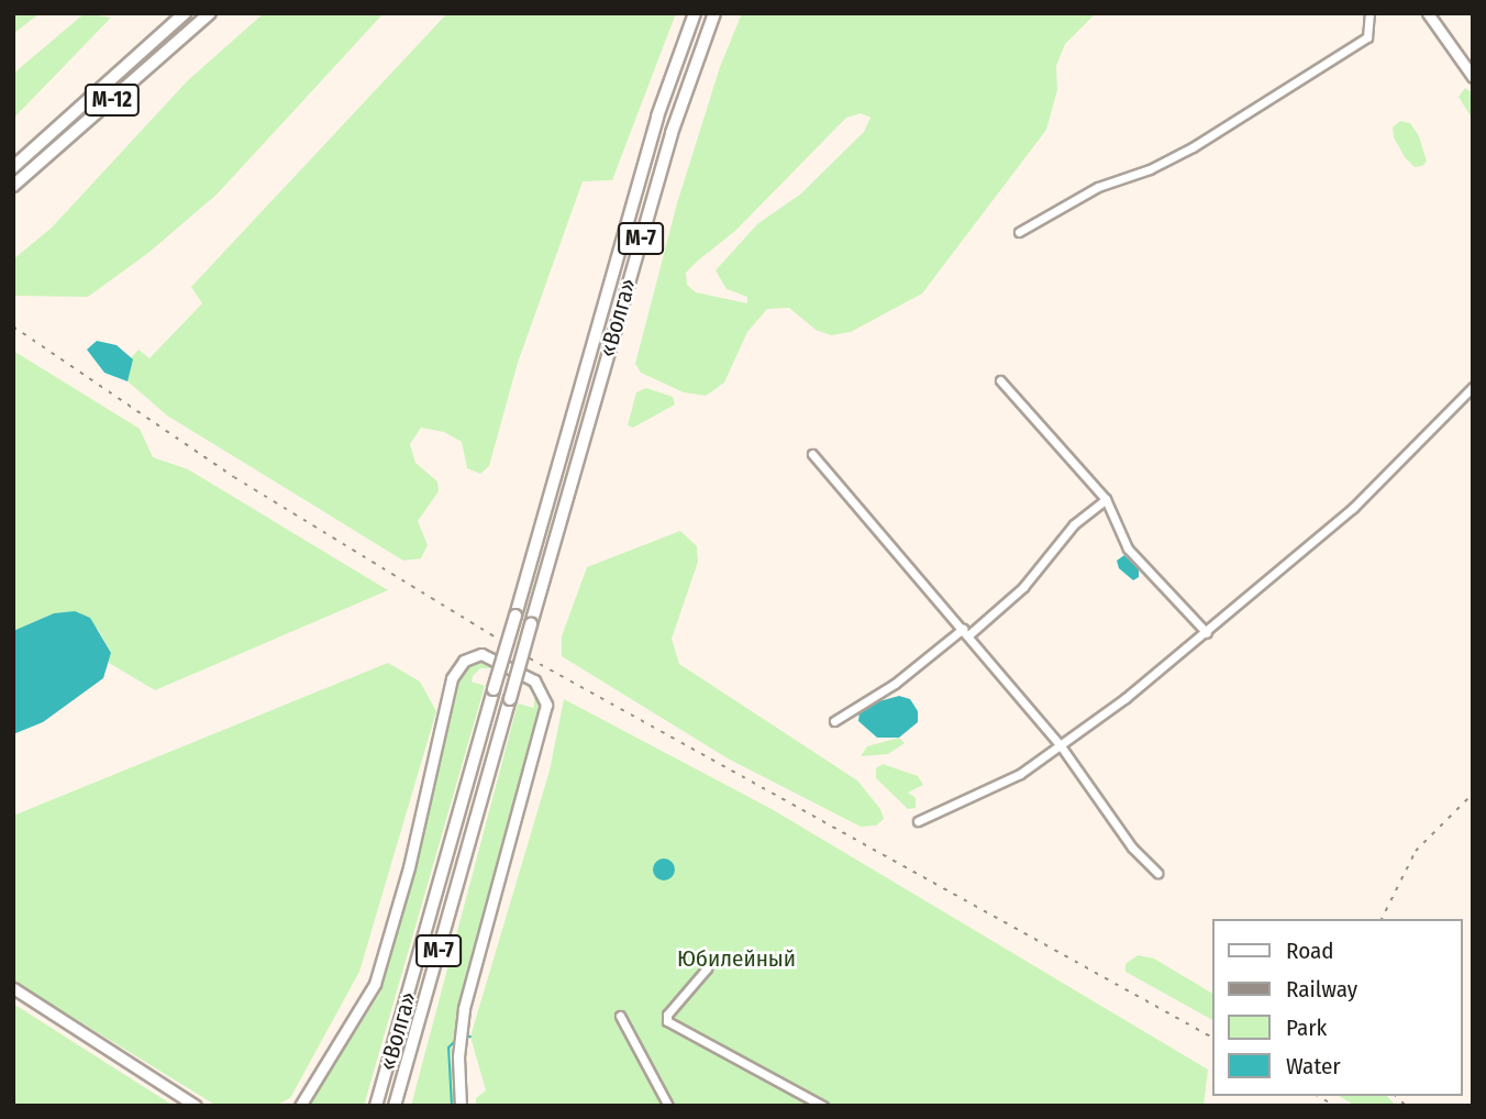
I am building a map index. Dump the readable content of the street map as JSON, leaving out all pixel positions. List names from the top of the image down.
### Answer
{
  "streets": {
    "highway": ["М-12", "М-7", "«Волга»"]
  },
  "parks": ["Юбилейный"],
  "legend": [
    "Road",
    "Railway",
    "Park",
    "Water"
  ]
}
